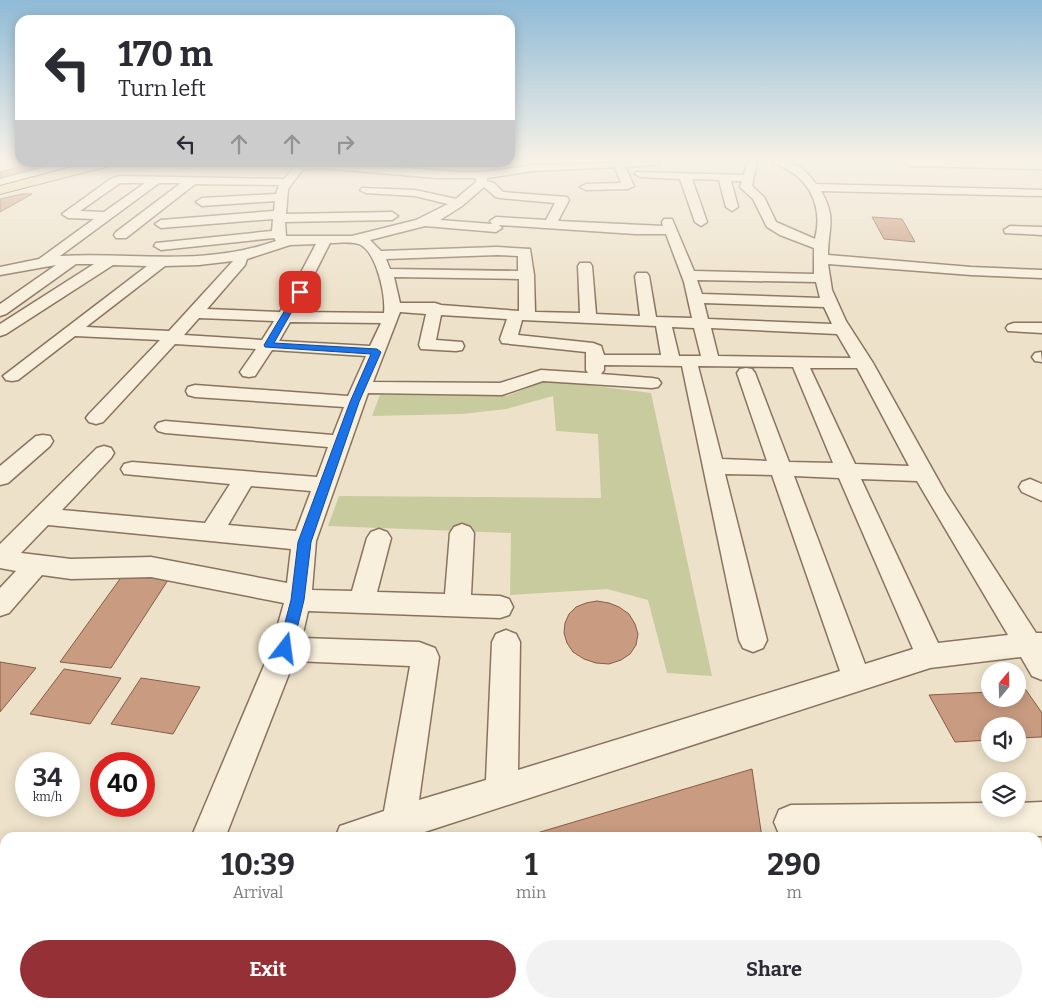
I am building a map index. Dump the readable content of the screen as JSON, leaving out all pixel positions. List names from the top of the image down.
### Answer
{
  "north": "top",
  "page": {
    "turn": ["170 m", "Turn left"],
    "speed": "34 km/h",
    "limit": "40",
    "eta": [
      "10:39",
      "Arrival",
      "1",
      "min",
      "290",
      "m"
    ],
    "buttons": ["Exit", "Share"]
  }
}
